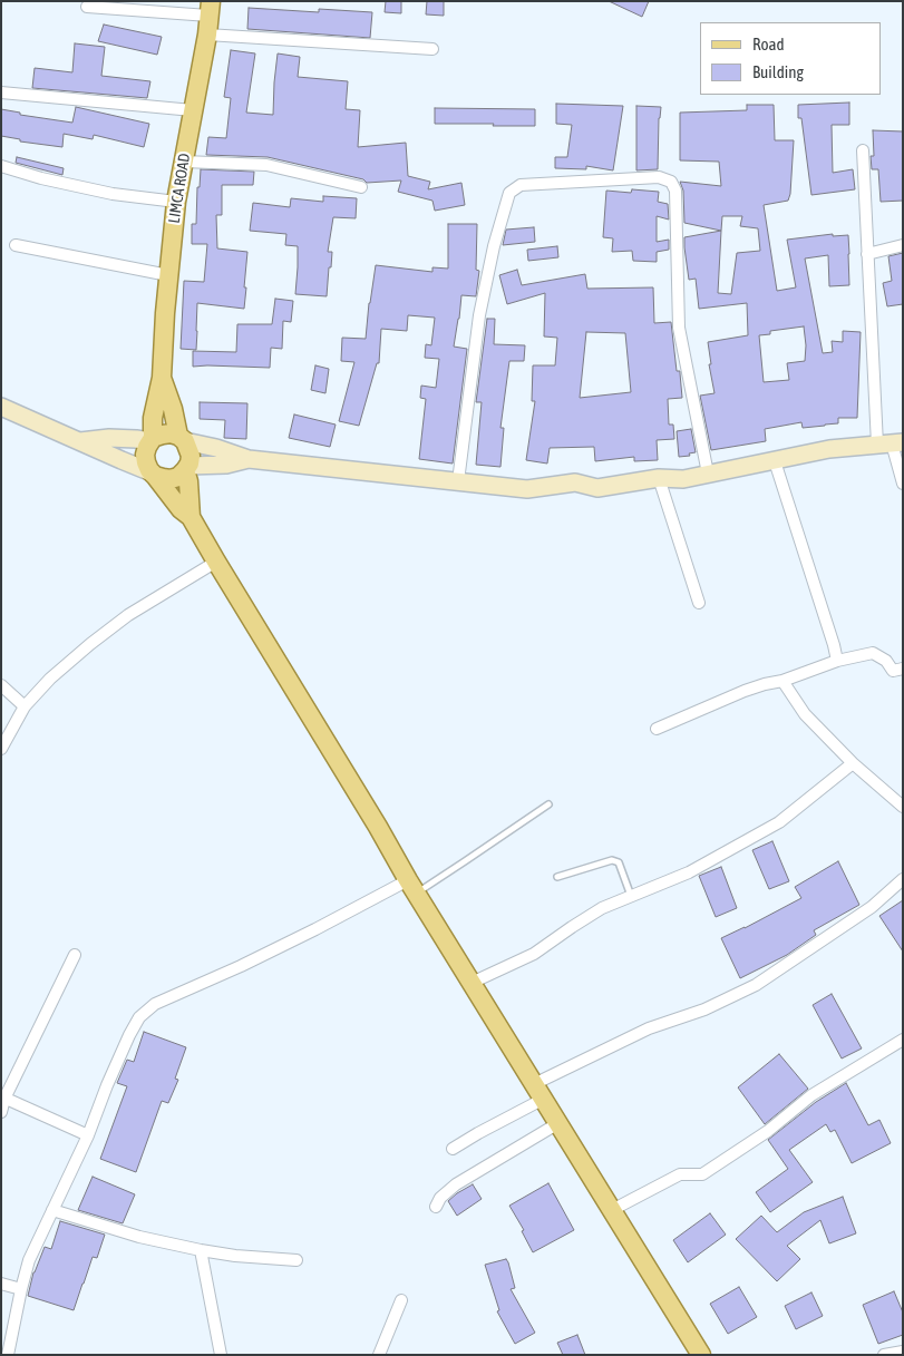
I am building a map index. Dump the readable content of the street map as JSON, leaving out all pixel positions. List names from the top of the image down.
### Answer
{
  "streets": {
    "main road": ["LIMCA ROAD"]
  },
  "legend": ["Road", "Building"]
}
